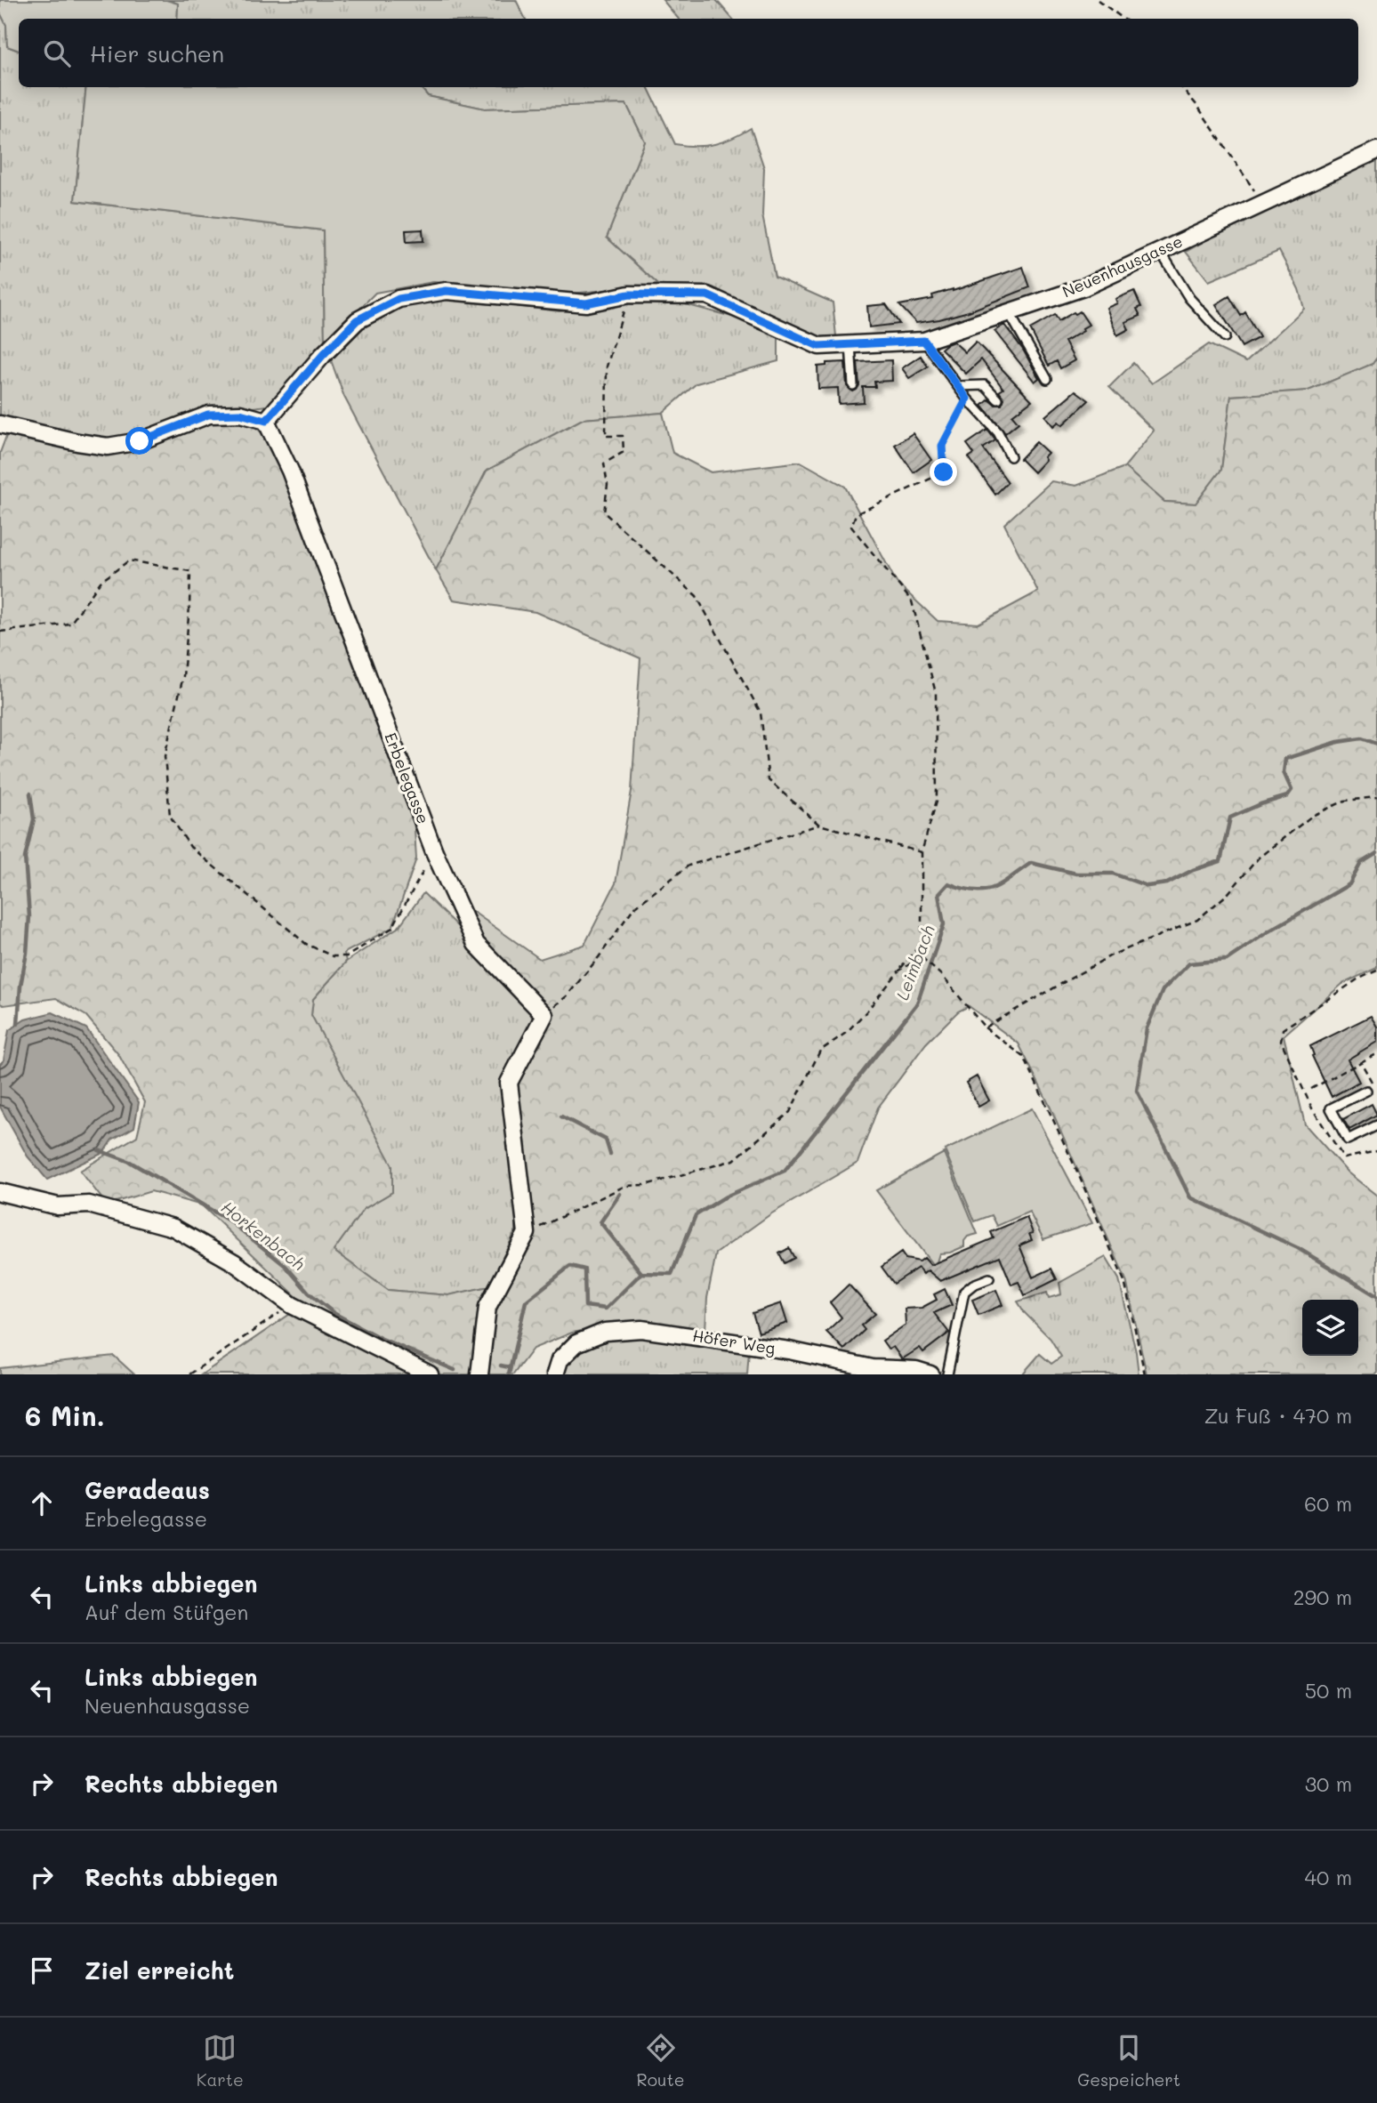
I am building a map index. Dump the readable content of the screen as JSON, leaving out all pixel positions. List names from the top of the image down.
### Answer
{
  "streets": {
    "street": ["Neuenhausgasse", "Erbelegasse", "Höfer Weg"]
  },
  "water": ["Leimbach", "Horkenbach"],
  "page": {
    "search": "Hier suchen",
    "heading": ["6 Min.", "Zu Fuß · 470 m"],
    "list": [
      ["Geradeaus", "Erbelegasse", "60 m"],
      ["Links abbiegen", "Auf dem Stüfgen", "290 m"],
      ["Links abbiegen", "Neuenhausgasse", "50 m"],
      ["Rechts abbiegen", "30 m"],
      ["Rechts abbiegen", "40 m"],
      "Ziel erreicht"
    ],
    "nav": ["Karte", "Route", "Gespeichert"]
  }
}
